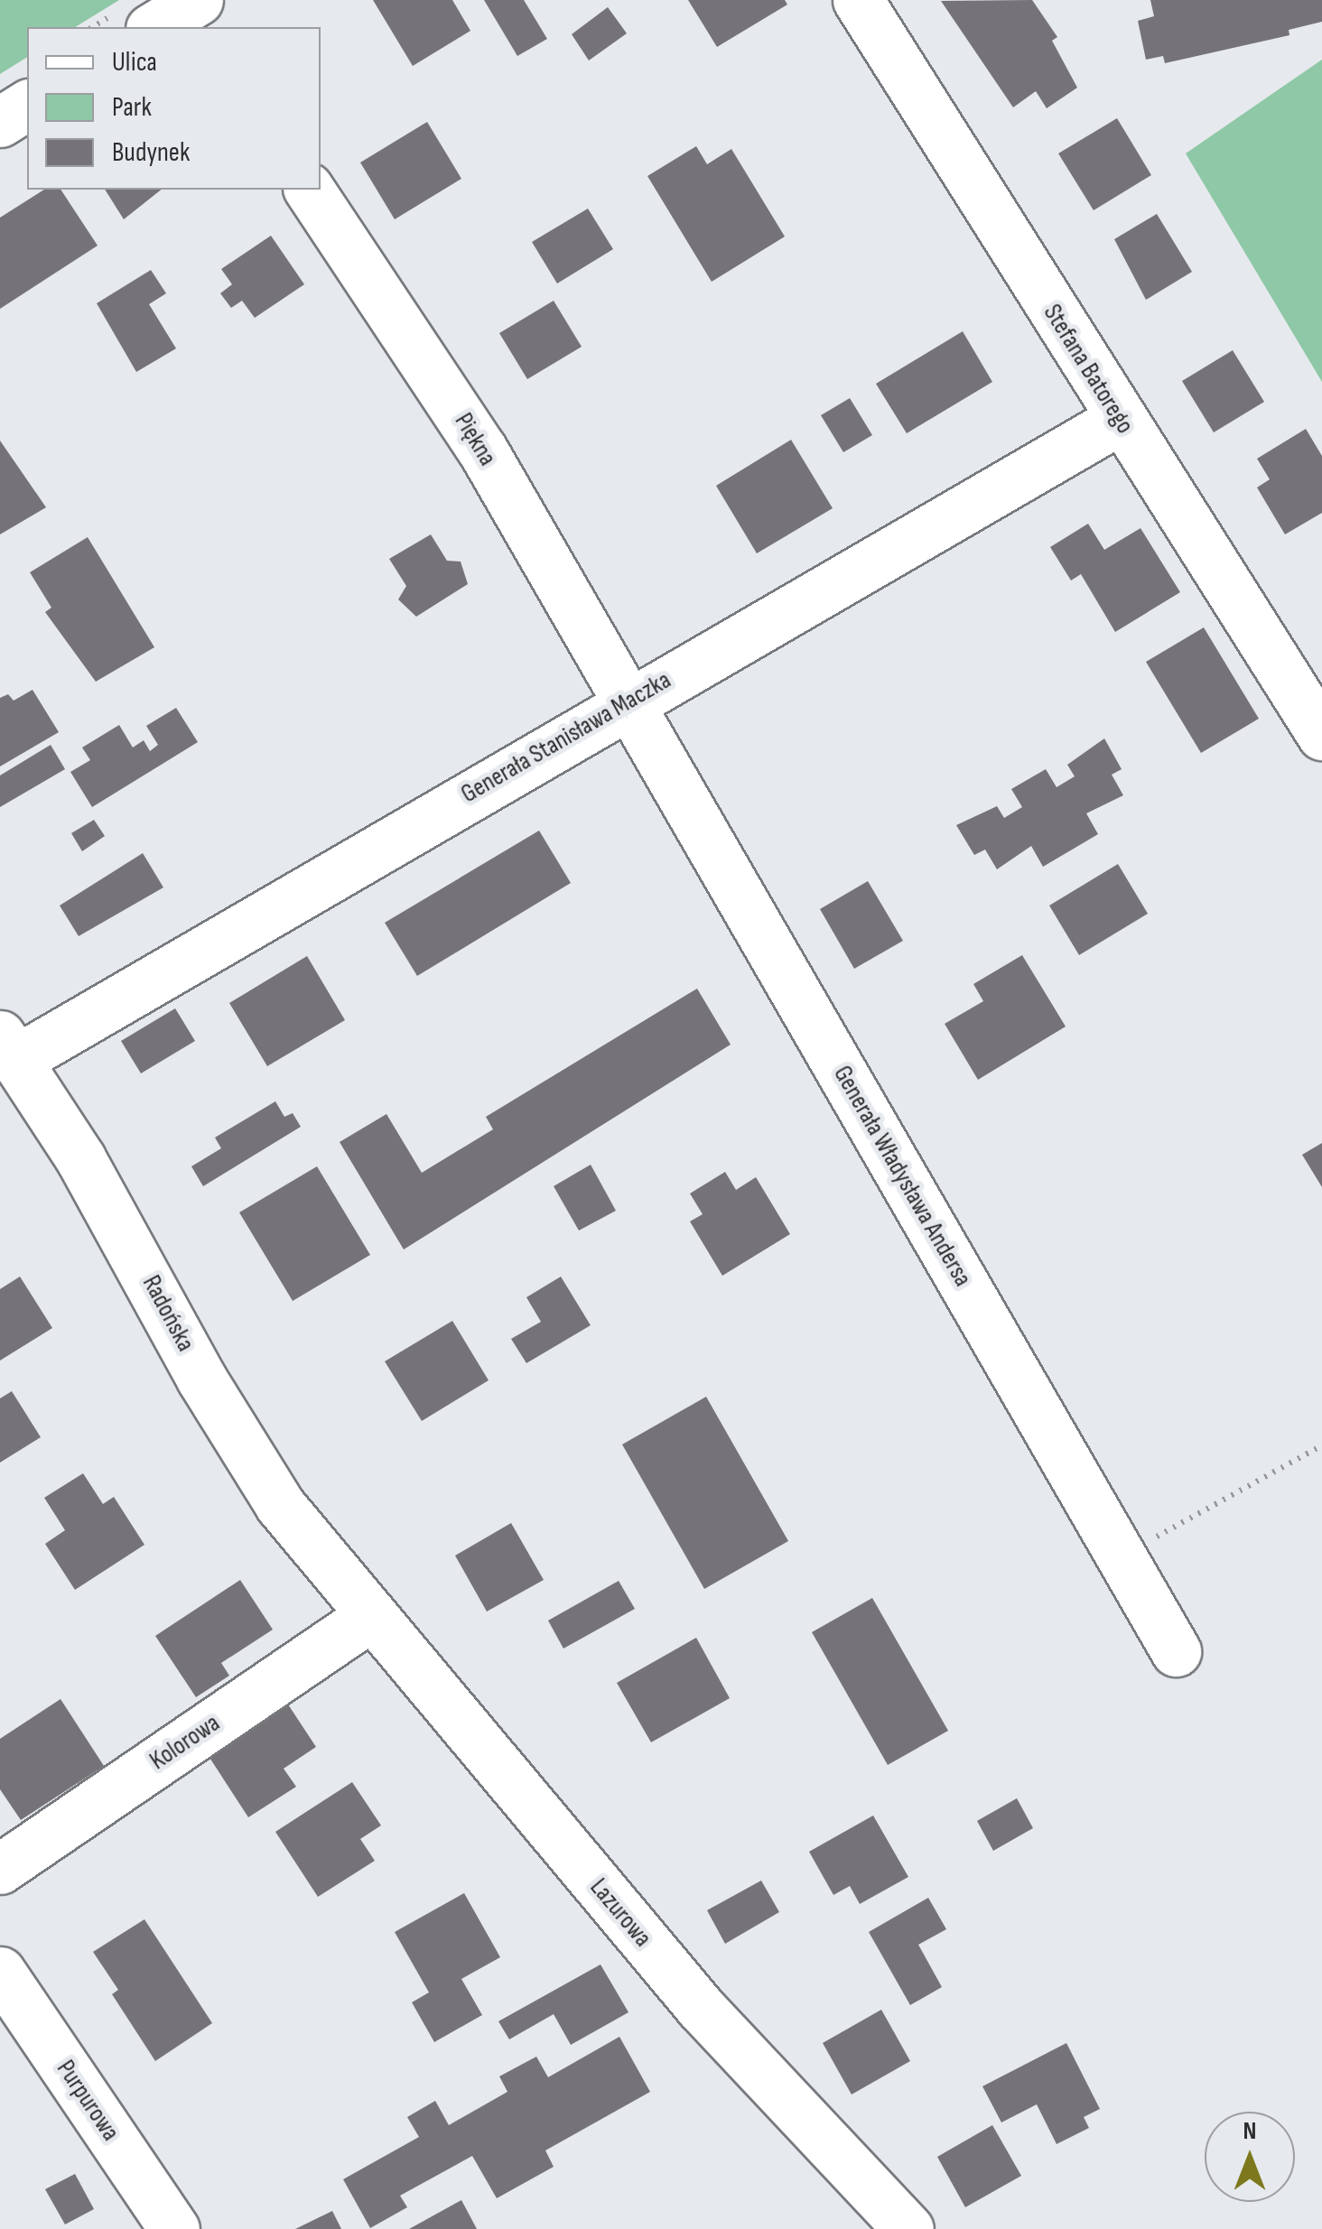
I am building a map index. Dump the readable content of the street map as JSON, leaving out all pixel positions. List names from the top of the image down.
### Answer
{
  "streets": {
    "street": [
      "Stefana Batorego",
      "Piękna",
      "Generała Stanisława Maczka",
      "Generała Władysława Andersa",
      "Radońska",
      "Kolorowa",
      "Lazurowa",
      "Purpurowa"
    ]
  },
  "crossings": [
    ["Stefana Batorego", "Generała Stanisława Maczka"],
    ["Piękna", "Generała Stanisława Maczka"],
    ["Piękna", "Generała Władysława Andersa"],
    ["Generała Stanisława Maczka", "Generała Władysława Andersa"],
    ["Generała Stanisława Maczka", "Radońska"],
    ["Radońska", "Kolorowa"],
    ["Radońska", "Lazurowa"],
    ["Kolorowa", "Lazurowa"]
  ],
  "legend": ["Ulica", "Park", "Budynek"],
  "north": "top"
}
